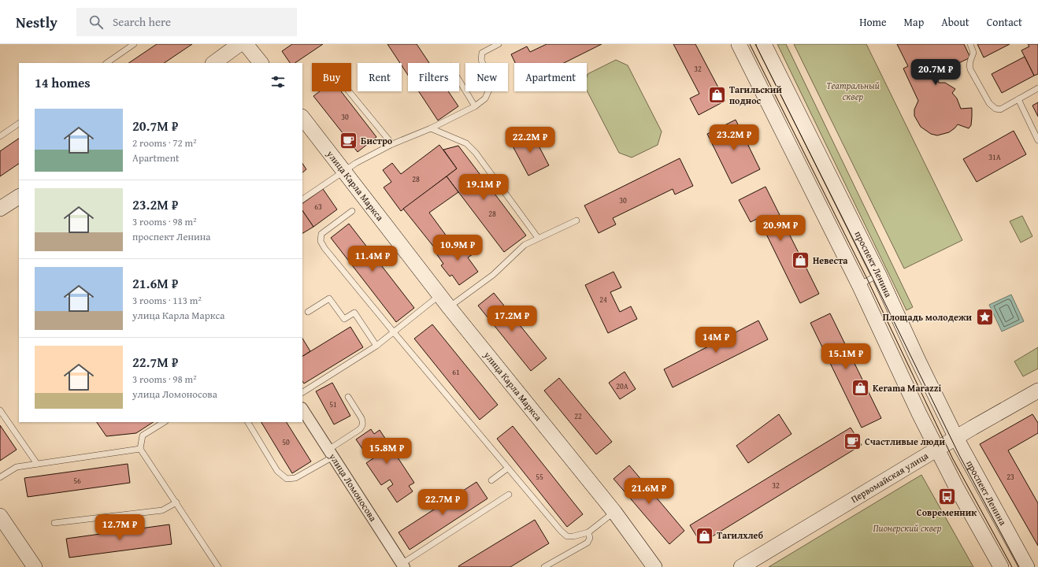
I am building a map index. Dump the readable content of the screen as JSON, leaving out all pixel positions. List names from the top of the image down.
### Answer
{
  "streets": {
    "main road": ["улица Карла Маркса", "проспект Ленина", "Первомайская улица"],
    "street": ["улица Ломоносова"]
  },
  "crossings": [
    ["проспект Ленина", "Первомайская улица"]
  ],
  "parks": ["Театральный сквер", "Пионерский сквер"],
  "places": {
    "shop": [
      "Тагильский поднос",
      "Невеста",
      "Kerama Marazzi",
      "Тагилхлеб"
    ],
    "cafe": ["Бистро", "Счастливые люди"],
    "place": ["Площадь молодежи"],
    "bus stop": ["Современник"]
  },
  "house_numbers": [
    "32",
    "30",
    "31А",
    "28",
    "30",
    "63",
    "28",
    "24",
    "61",
    "20А",
    "51",
    "22",
    "50",
    "55",
    "23",
    "56",
    "32"
  ],
  "page": {
    "header": "Nestly",
    "search": "Search here",
    "nav": [
      "Home",
      "Map",
      "About",
      "Contact"
    ],
    "price": [
      "20.7M ₽",
      "23.2M ₽",
      "22.2M ₽",
      "19.1M ₽",
      "20.9M ₽",
      "10.9M ₽",
      "11.4M ₽",
      "17.2M ₽",
      "14M ₽",
      "15.1M ₽",
      "15.8M ₽",
      "21.6M ₽",
      "22.7M ₽",
      "12.7M ₽"
    ],
    "chip": [
      "Buy",
      "Rent",
      "Filters",
      "New",
      "Apartment"
    ],
    "heading": "14 homes",
    "list": [
      {
        "name": "20.7M ₽",
        "note": "2 rooms · 72 m² · Apartment"
      },
      {
        "name": "23.2M ₽",
        "note": "3 rooms · 98 m² · проспект Ленина"
      },
      {
        "name": "21.6M ₽",
        "note": "3 rooms · 113 m² · улица Карла Маркса"
      },
      {
        "name": "22.7M ₽",
        "note": "3 rooms · 98 m² · улица Ломоносова"
      }
    ]
  }
}
